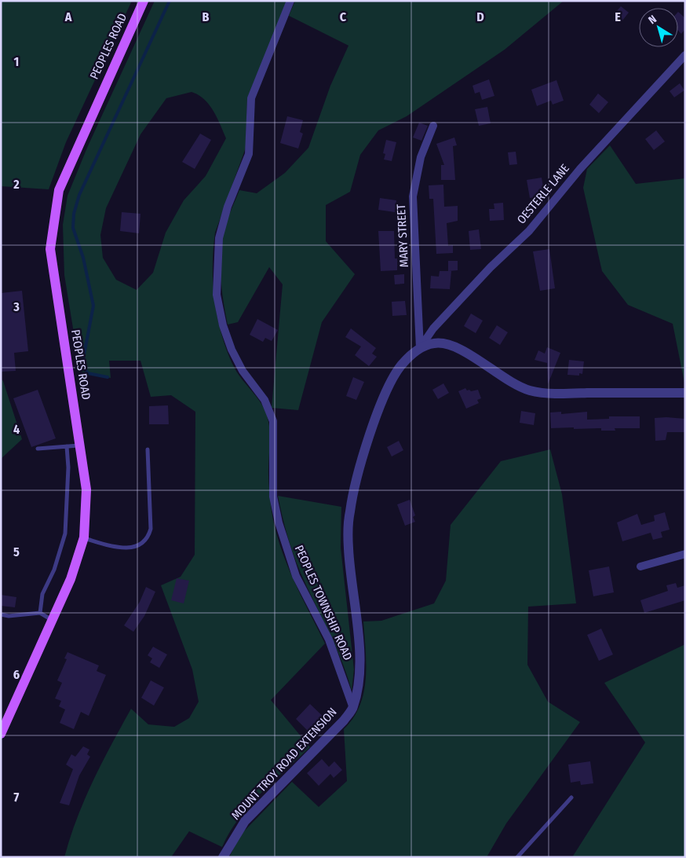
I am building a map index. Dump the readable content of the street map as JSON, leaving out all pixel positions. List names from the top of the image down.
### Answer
{
  "streets": {
    "main road": ["PEOPLES ROAD"],
    "street": [
      "OESTERLE LANE",
      "MARY STREET",
      "PEOPLES TOWNSHIP ROAD",
      "MOUNT TROY ROAD EXTENSION"
    ]
  },
  "crossings": [
    ["OESTERLE LANE", "MARY STREET"],
    ["OESTERLE LANE", "MOUNT TROY ROAD EXTENSION"],
    ["MARY STREET", "MOUNT TROY ROAD EXTENSION"],
    ["PEOPLES TOWNSHIP ROAD", "MOUNT TROY ROAD EXTENSION"]
  ],
  "north": "top left",
  "grid": {
    "columns": [
      "A",
      "B",
      "C",
      "D",
      "E"
    ],
    "rows": [
      "1",
      "2",
      "3",
      "4",
      "5",
      "6",
      "7"
    ]
  }
}
